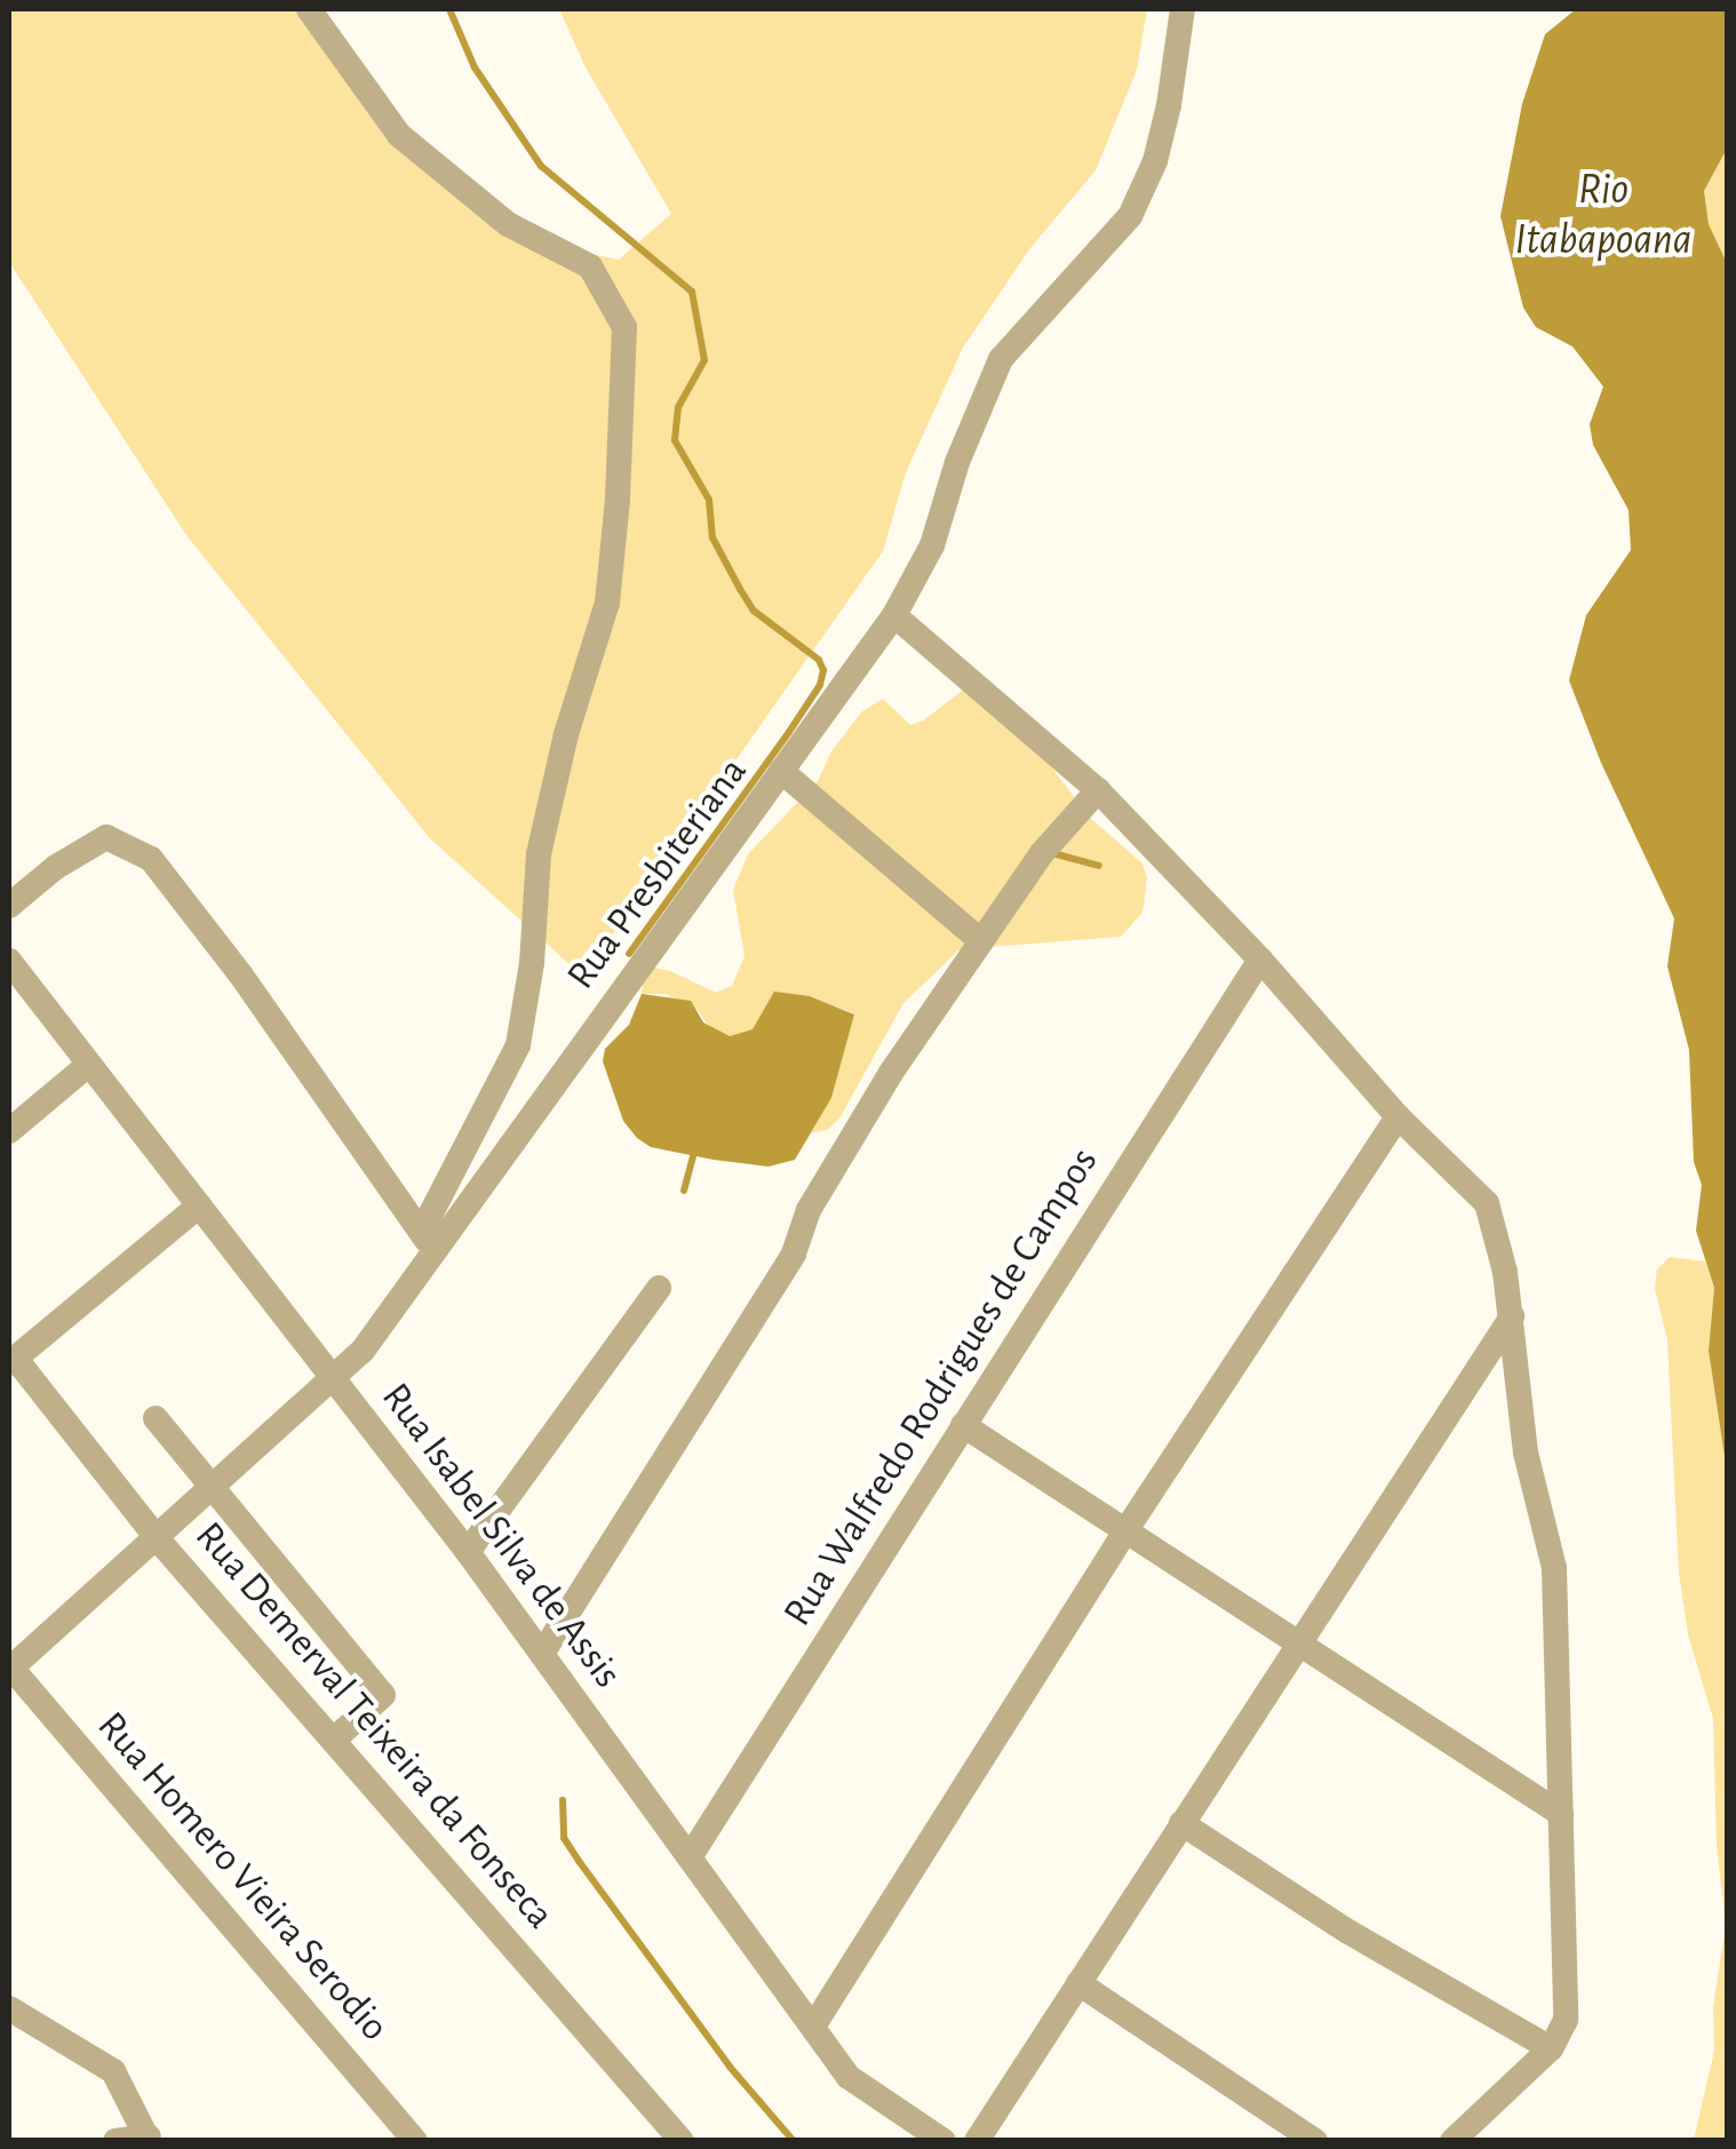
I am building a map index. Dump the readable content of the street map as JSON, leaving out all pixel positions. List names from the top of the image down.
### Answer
{
  "streets": {
    "street": [
      "Rua Presbiteriana",
      "Rua Walfredo Rodrigues de Campos",
      "Rua Isabel Silva de Assis",
      "Rua Demerval Teixeira da Fonseca",
      "Rua Homero Vieira Serodio"
    ]
  },
  "crossings": [
    ["Rua Presbiteriana", "Rua Isabel Silva de Assis"],
    ["Rua Presbiteriana", "Rua Demerval Teixeira da Fonseca"],
    ["Rua Presbiteriana", "Rua Homero Vieira Serodio"],
    ["Rua Walfredo Rodrigues de Campos", "Rua Isabel Silva de Assis"]
  ],
  "water": ["Rio Itabapoana"]
}
